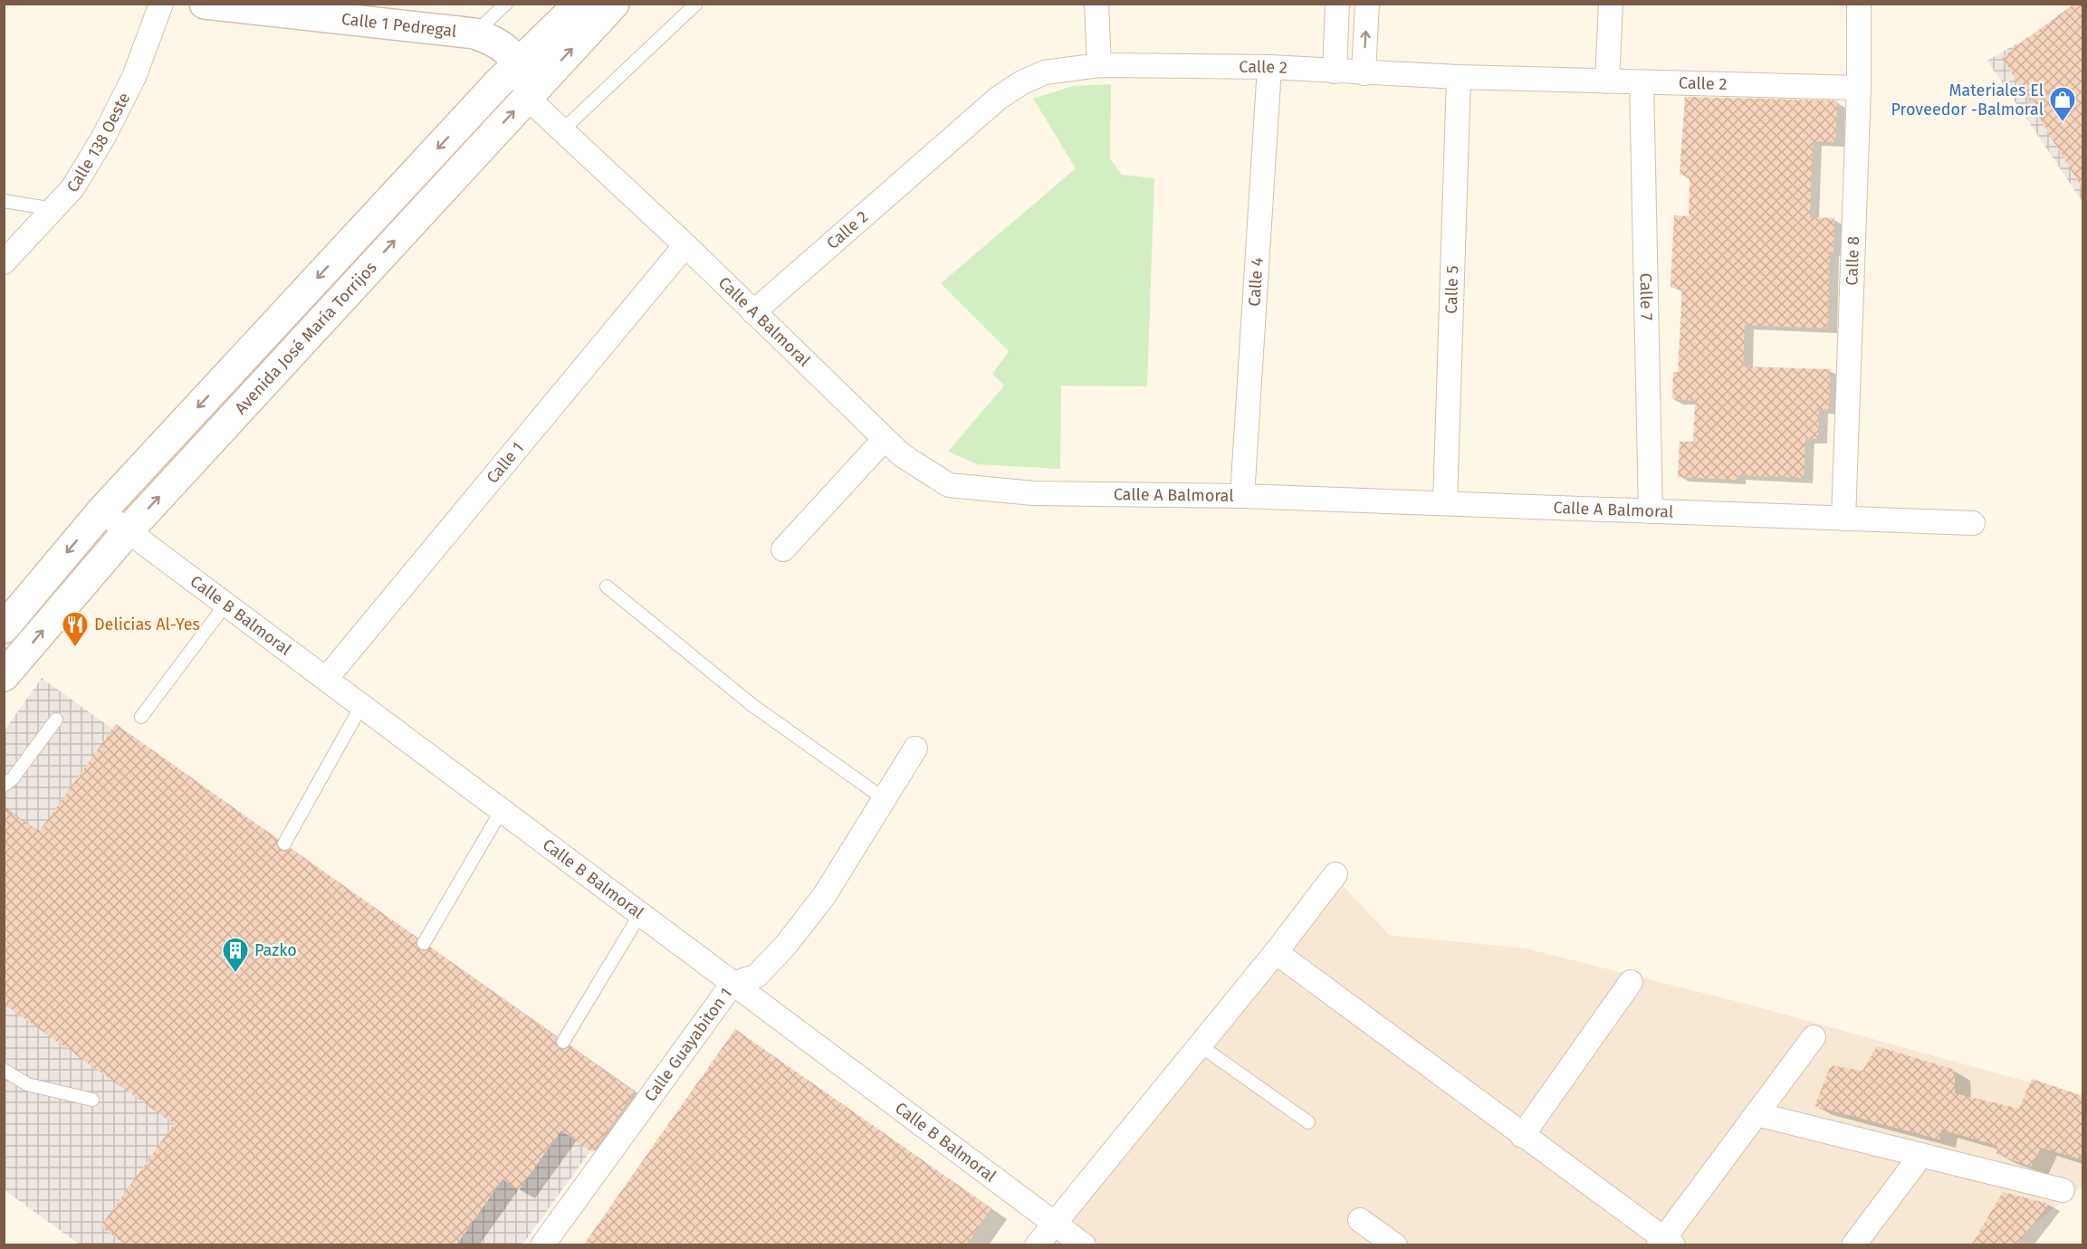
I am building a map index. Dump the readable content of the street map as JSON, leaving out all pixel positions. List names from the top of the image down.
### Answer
{
  "streets": {
    "main road": ["Calle 1 Pedregal", "Avenida José María Torrijos"],
    "street": [
      "Calle 2",
      "Calle 138 Oeste",
      "Calle 8",
      "Calle 4",
      "Calle 5",
      "Calle 7",
      "Calle A Balmoral",
      "Calle 1",
      "Calle B Balmoral",
      "Calle Guayabiton 1"
    ]
  },
  "crossings": [
    ["Calle 1 Pedregal", "Calle A Balmoral"],
    ["Calle 1 Pedregal", "Avenida José María Torrijos"],
    ["Calle 2", "Calle 8"],
    ["Calle 2", "Calle 4"],
    ["Calle 2", "Calle 5"],
    ["Calle 2", "Calle 7"],
    ["Calle 2", "Calle A Balmoral"],
    ["Calle 8", "Calle A Balmoral"],
    ["Calle 4", "Calle A Balmoral"],
    ["Calle 5", "Calle A Balmoral"],
    ["Calle 7", "Calle A Balmoral"],
    ["Calle A Balmoral", "Avenida José María Torrijos"],
    ["Calle A Balmoral", "Calle 1"],
    ["Avenida José María Torrijos", "Calle B Balmoral"],
    ["Calle 1", "Calle B Balmoral"],
    ["Calle B Balmoral", "Calle Guayabiton 1"]
  ],
  "places": {
    "shop": ["Materiales El Proveedor -Balmoral"],
    "restaurant": ["Delicias Al-Yes"],
    "building": ["Pazko"]
  }
}
